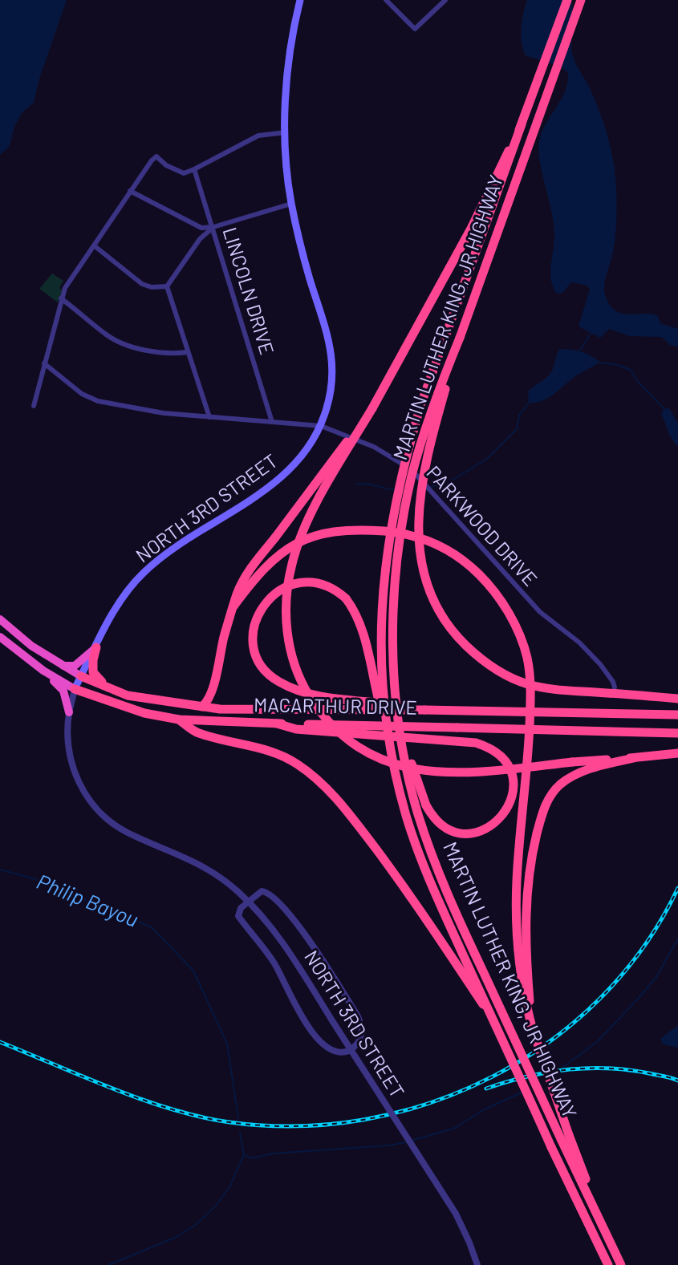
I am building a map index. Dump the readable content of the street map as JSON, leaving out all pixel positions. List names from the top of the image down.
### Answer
{
  "streets": {
    "highway": ["MARTIN LUTHER KING, JR HIGHWAY", "MACARTHUR DRIVE"],
    "main road": ["NORTH 3RD STREET"],
    "street": ["LINCOLN DRIVE", "PARKWOOD DRIVE"]
  },
  "crossings": [
    ["LINCOLN DRIVE", "PARKWOOD DRIVE"],
    ["NORTH 3RD STREET", "PARKWOOD DRIVE"],
    ["NORTH 3RD STREET", "MACARTHUR DRIVE"]
  ],
  "water": ["Philip Bayou"]
}
